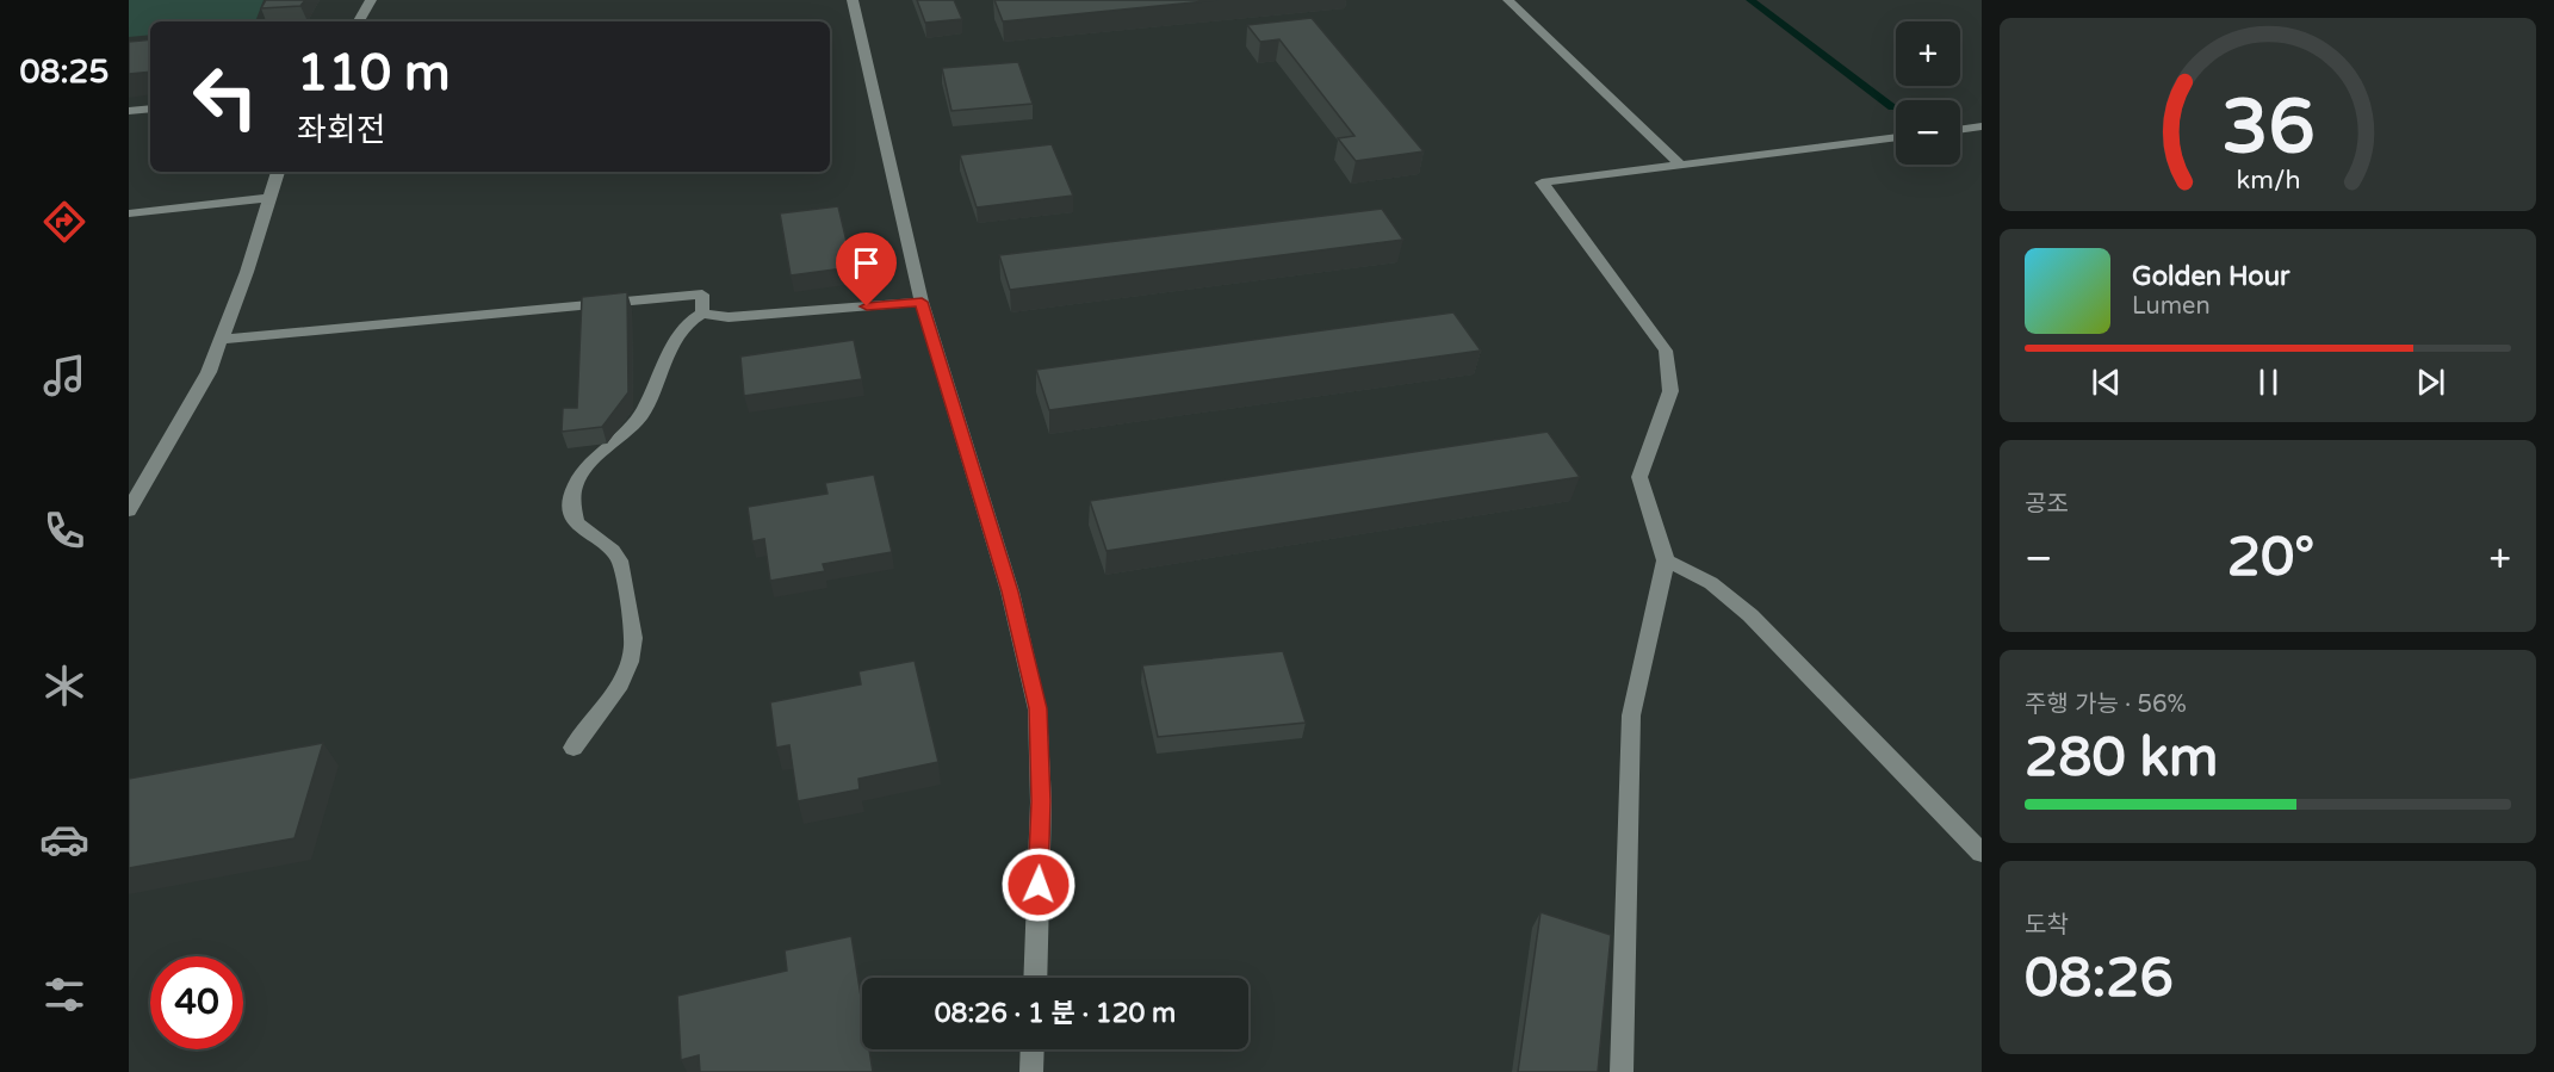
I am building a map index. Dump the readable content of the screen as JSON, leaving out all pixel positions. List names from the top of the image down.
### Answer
{
  "page": {
    "tabs": "08:25",
    "map_buttons": ["+", "−"],
    "turn": ["110 m", "좌회전"],
    "song": ["Golden Hour", "Lumen"],
    "tile": [
      "공조",
      ["주행 가능 · 56%", "280 km"],
      ["도착", "08:26"]
    ],
    "heat": ["−", "20°", "+"],
    "limit": "40",
    "trip": "08:26 · 1 분 · 120 m",
    "gauge": ["36", "km/h"]
  }
}
